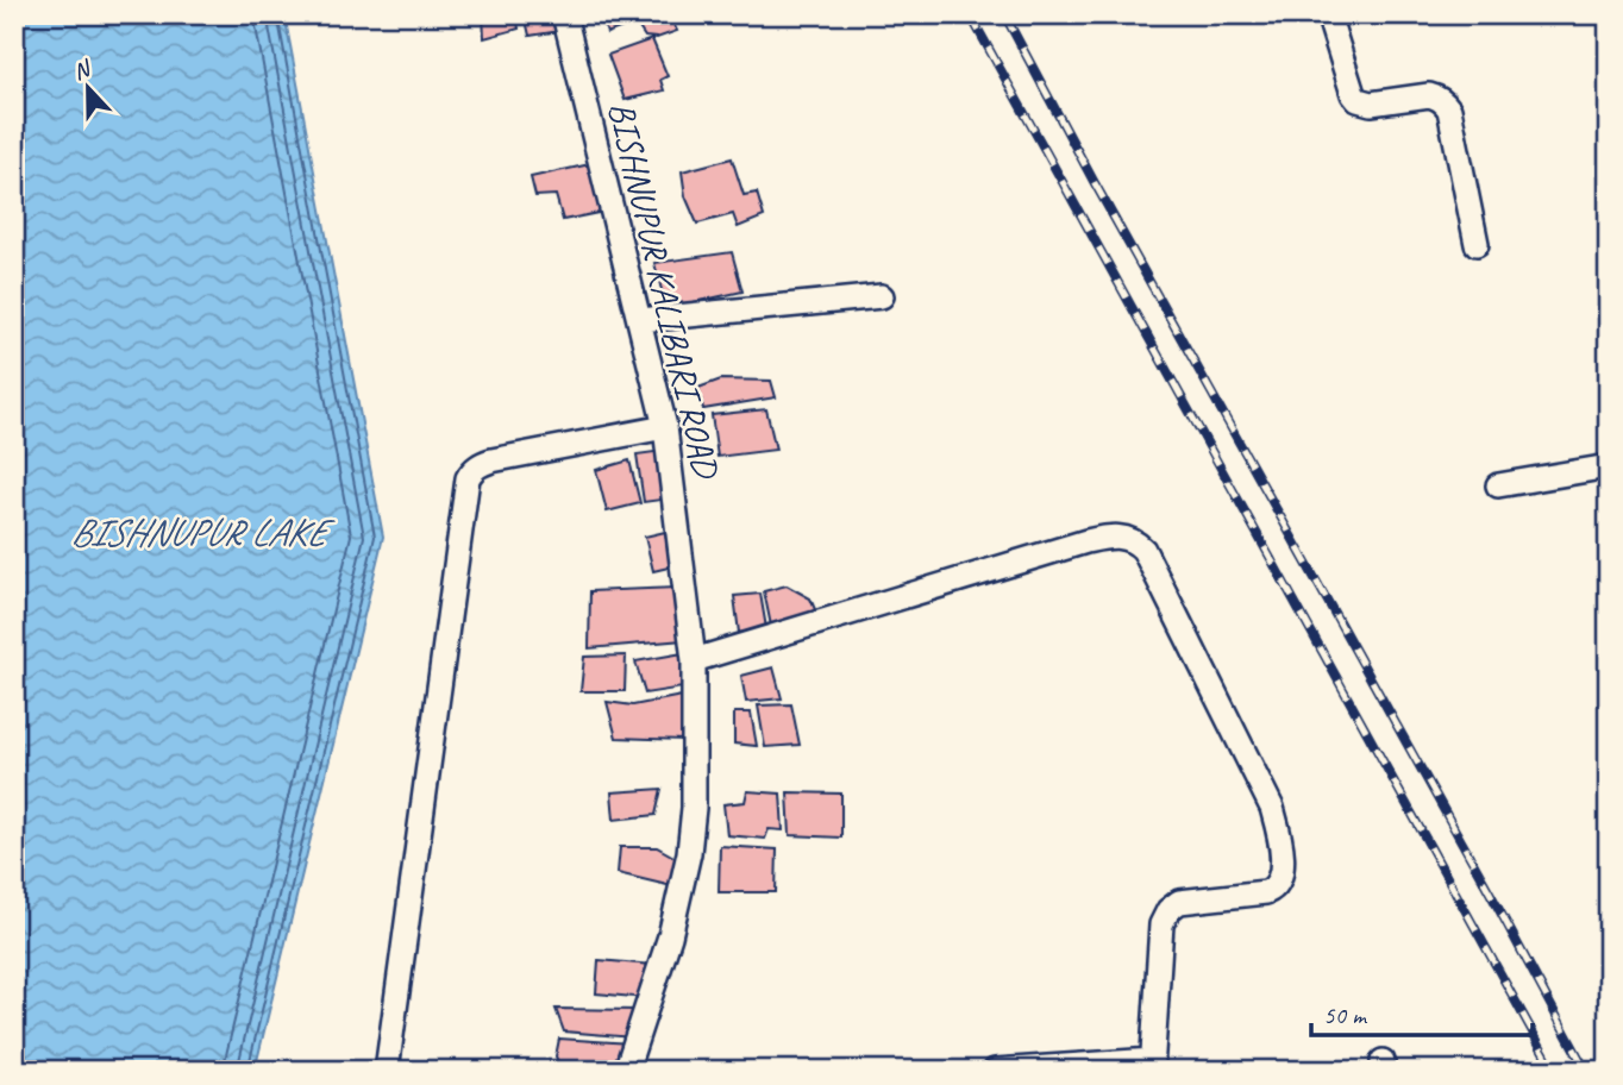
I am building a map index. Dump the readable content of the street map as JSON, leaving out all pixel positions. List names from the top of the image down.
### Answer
{
  "streets": {
    "street": ["BISHNUPUR KALIBARI ROAD"]
  },
  "water": ["BISHNUPUR LAKE"],
  "scale_bar": "50 m",
  "north": "top"
}
